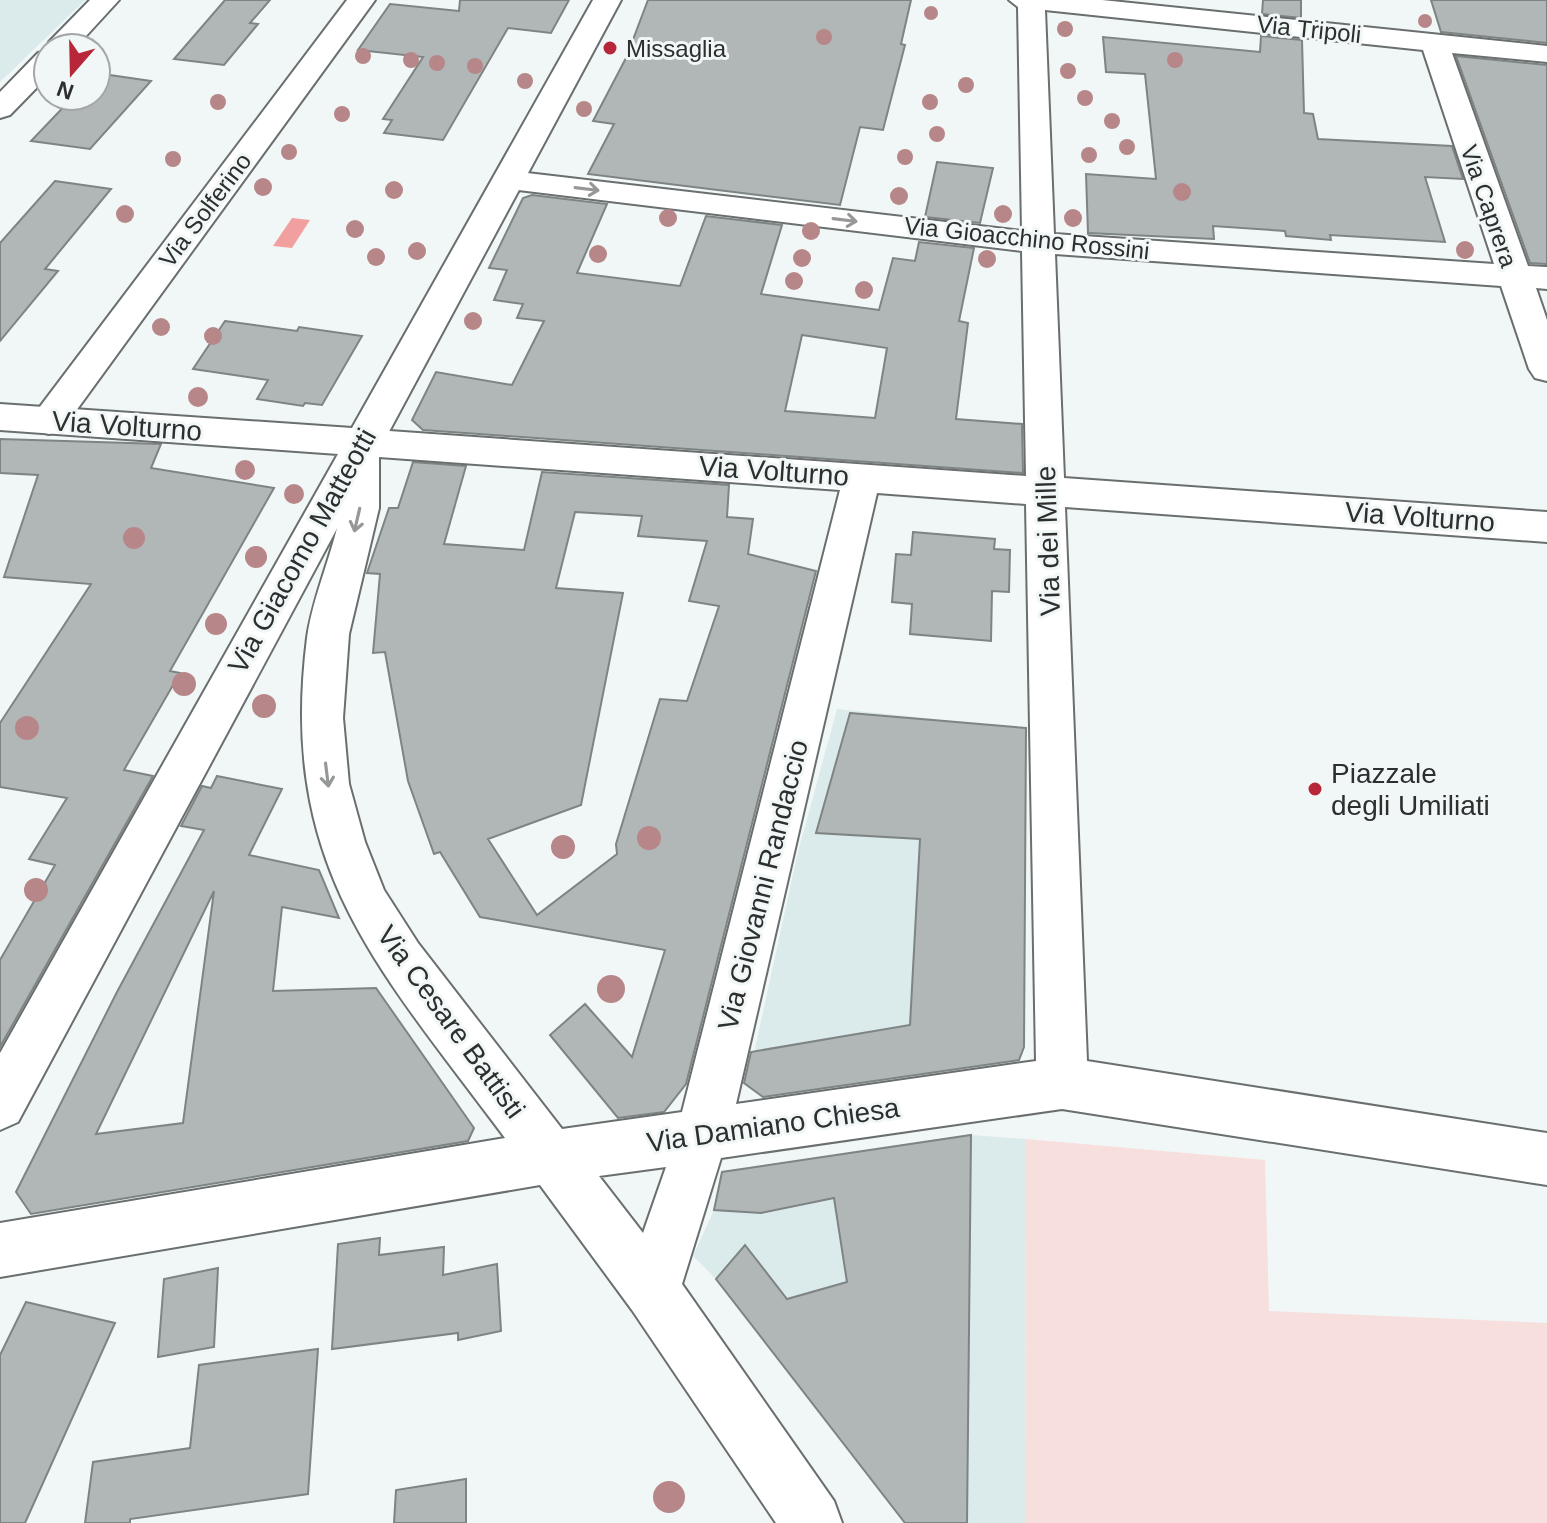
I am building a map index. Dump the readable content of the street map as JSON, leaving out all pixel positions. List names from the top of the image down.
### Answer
{
  "streets": {
    "street": [
      "Via Tripoli",
      "Via Caprera",
      "Via Solferino",
      "Via Gioacchino Rossini",
      "Via Volturno",
      "Via dei Mille",
      "Via Giacomo Matteotti",
      "Via Giovanni Randaccio",
      "Via Cesare Battisti",
      "Via Damiano Chiesa"
    ]
  },
  "crossings": [
    ["Via Tripoli", "Via Caprera"],
    ["Via Tripoli", "Via dei Mille"],
    ["Via Caprera", "Via Gioacchino Rossini"],
    ["Via Solferino", "Via Volturno"],
    ["Via Gioacchino Rossini", "Via dei Mille"],
    ["Via Gioacchino Rossini", "Via Giacomo Matteotti"],
    ["Via Volturno", "Via dei Mille"],
    ["Via Volturno", "Via Giacomo Matteotti"],
    ["Via Volturno", "Via Giovanni Randaccio"],
    ["Via Volturno", "Via Cesare Battisti"],
    ["Via dei Mille", "Via Damiano Chiesa"],
    ["Via Giacomo Matteotti", "Via Cesare Battisti"],
    ["Via Giovanni Randaccio", "Via Cesare Battisti"],
    ["Via Giovanni Randaccio", "Via Damiano Chiesa"],
    ["Via Cesare Battisti", "Via Damiano Chiesa"]
  ],
  "one_way": ["Via Gioacchino Rossini", "Via Cesare Battisti"],
  "places": ["Missaglia", "Piazzale degli Umiliati"],
  "north": "bottom"
}
